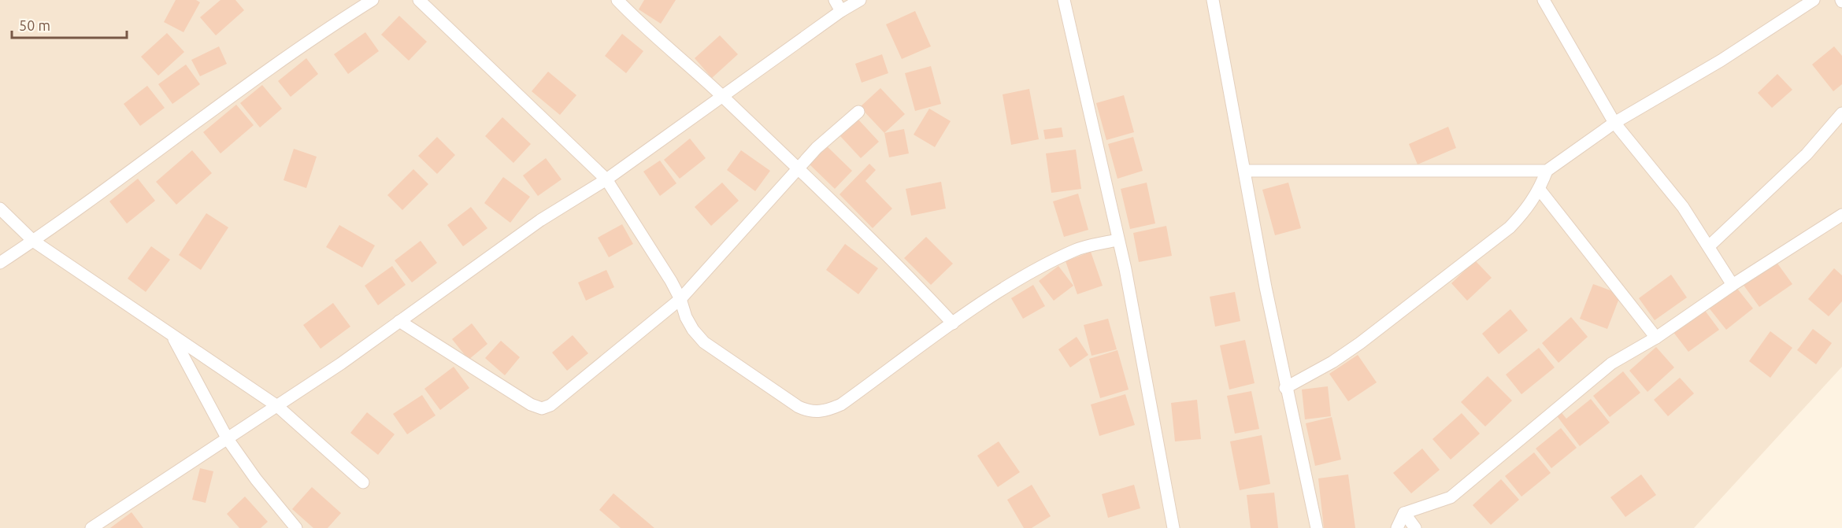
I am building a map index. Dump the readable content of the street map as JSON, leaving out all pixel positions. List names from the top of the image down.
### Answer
{
  "scale_bar": "50 m"
}
